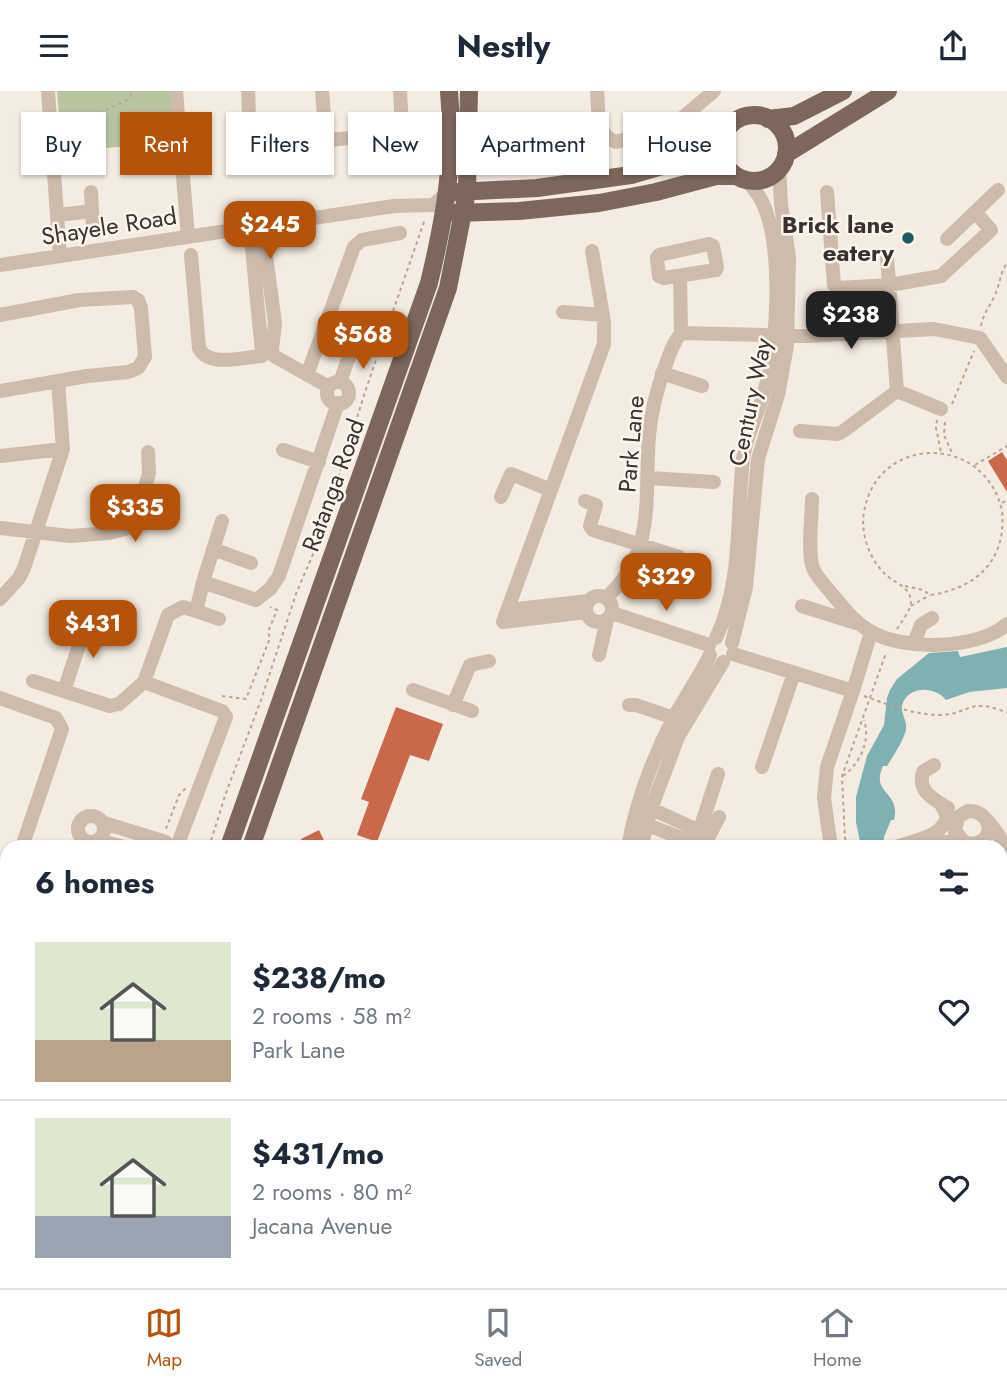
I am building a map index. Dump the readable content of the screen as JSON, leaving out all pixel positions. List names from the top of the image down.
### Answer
{
  "streets": {
    "main road": ["Ratanga Road"],
    "street": ["Shayele Road", "Century Way", "Park Lane"]
  },
  "crossings": [
    ["Shayele Road", "Ratanga Road"]
  ],
  "places": ["Brick lane eatery"],
  "page": {
    "header": "Nestly",
    "chip": [
      "Buy",
      "Rent",
      "Filters",
      "New",
      "Apartment",
      "House"
    ],
    "price": [
      "$245",
      "$238",
      "$568",
      "$335",
      "$329",
      "$431"
    ],
    "heading": "6 homes",
    "list": [
      {
        "name": "$238/mo",
        "note": "2 rooms · 58 m² · Park Lane"
      },
      {
        "name": "$431/mo",
        "note": "2 rooms · 80 m² · Jacana Avenue"
      }
    ],
    "tabs": ["Map", "Saved", "Home"]
  }
}
